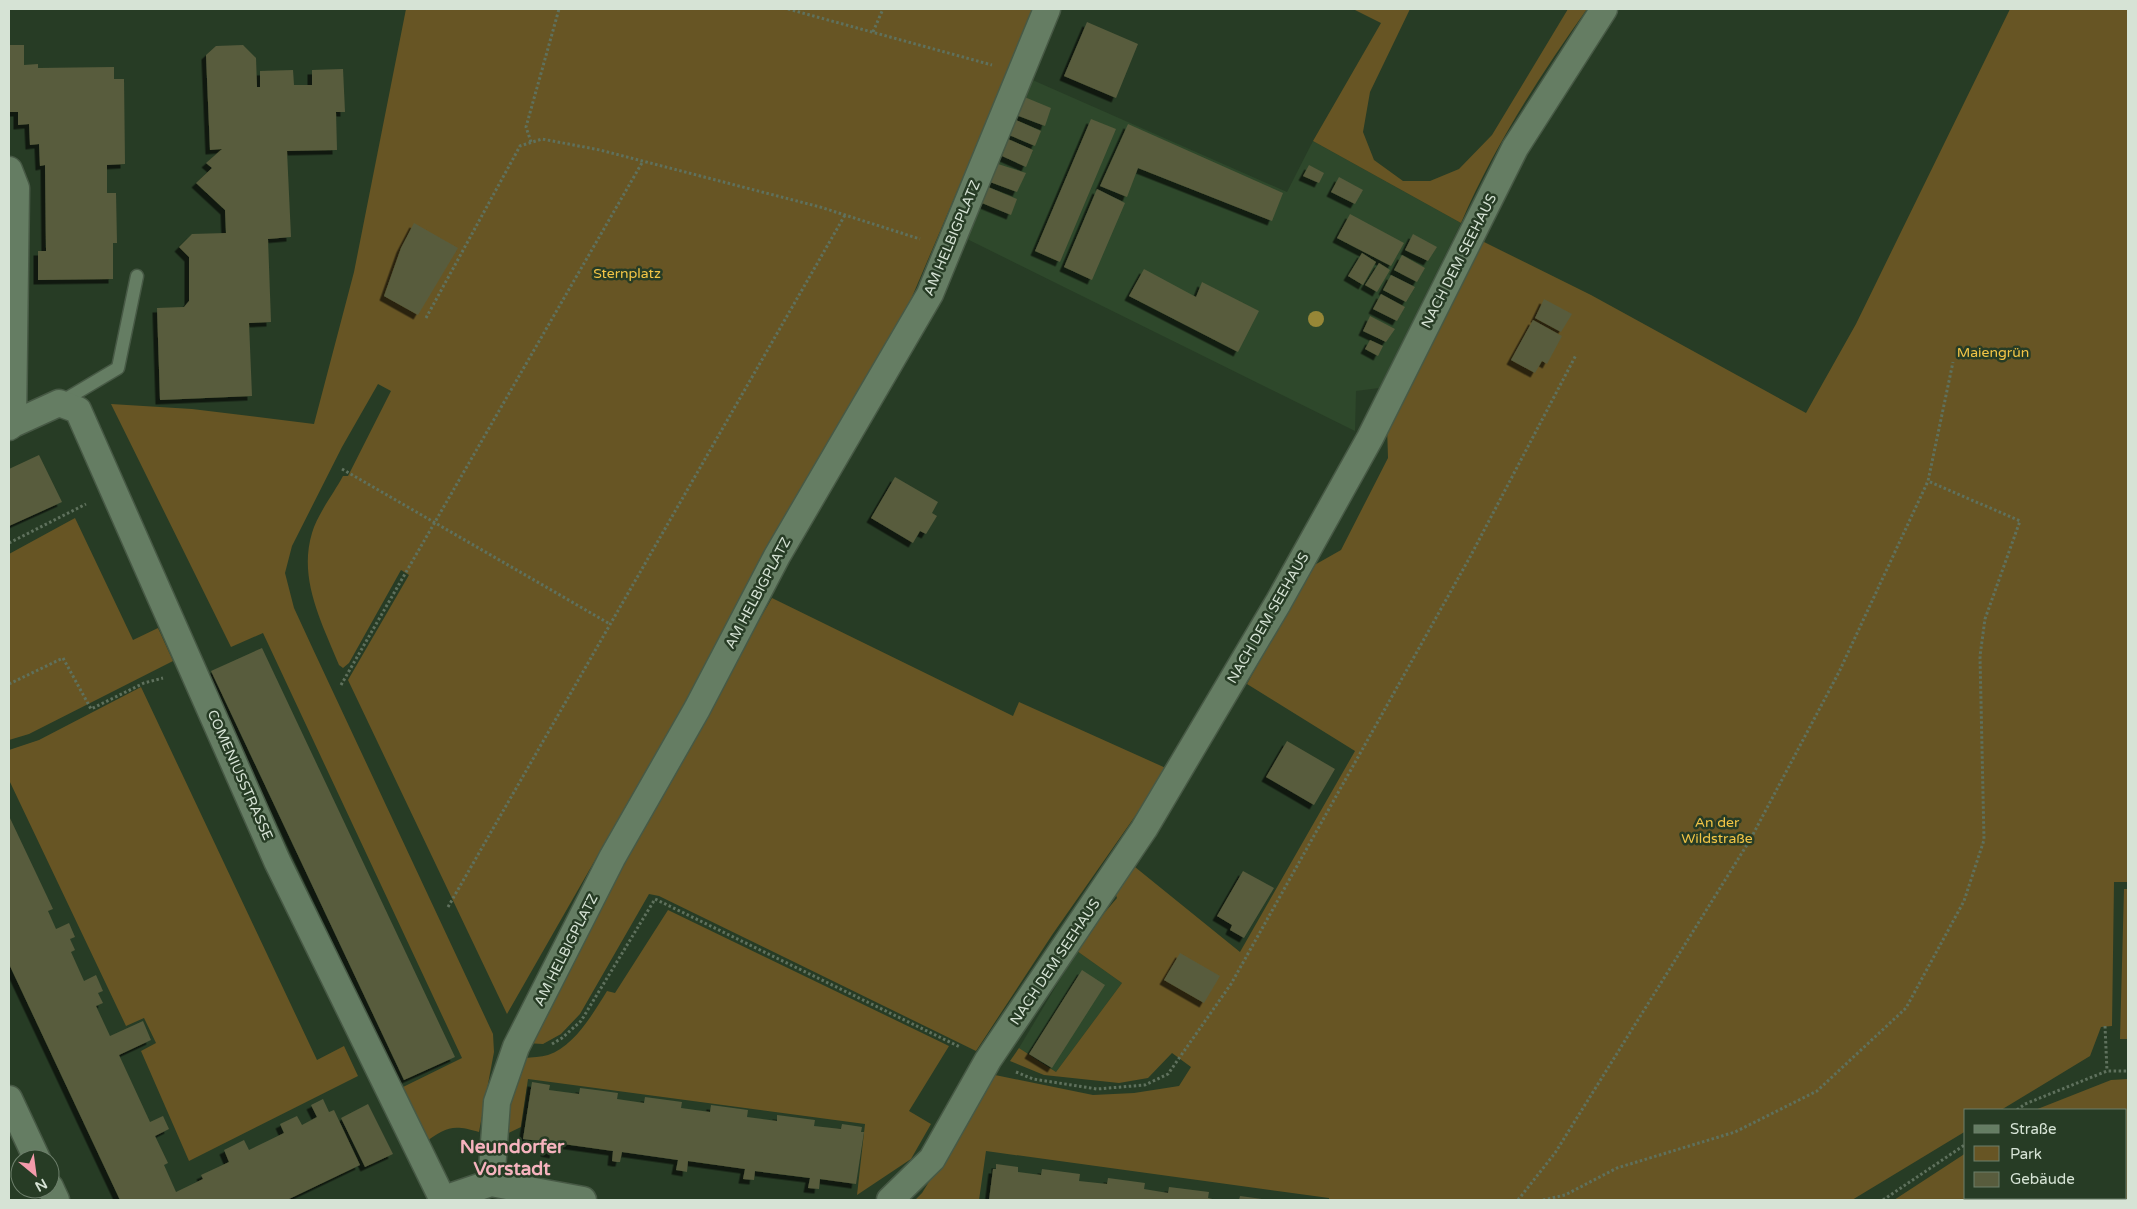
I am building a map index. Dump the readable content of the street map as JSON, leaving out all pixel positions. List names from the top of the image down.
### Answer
{
  "streets": {
    "street": ["AM HELBIGPLATZ", "NACH DEM SEEHAUS", "COMENIUSSTRASSE"]
  },
  "districts": ["Neundorfer Vorstadt"],
  "parks": ["Sternplatz", "Maiengrün", "An der Wildstraße"],
  "legend": ["Straße", "Park", "Gebäude"],
  "north": "bottom right"
}
